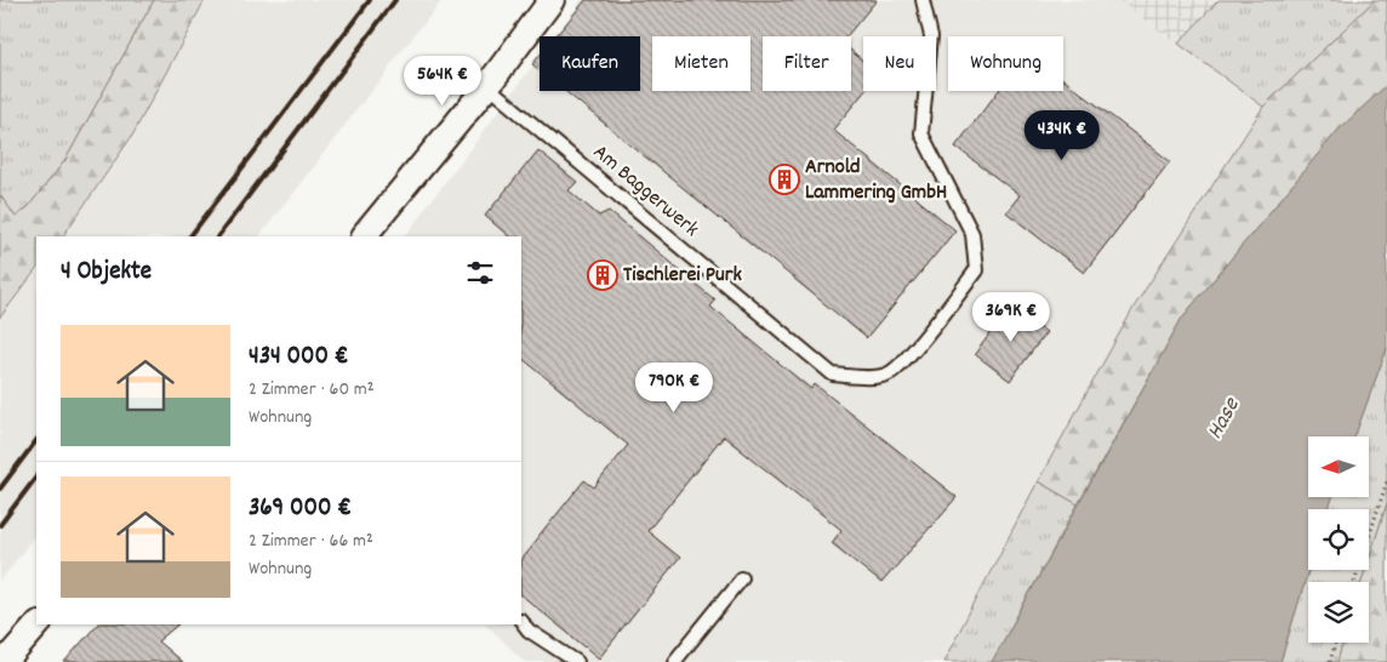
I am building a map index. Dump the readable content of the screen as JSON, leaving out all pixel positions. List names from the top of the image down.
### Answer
{
  "streets": {
    "lane": ["Am Baggerwerk"]
  },
  "water": ["Hase"],
  "places": {
    "building": ["Arnold Lammering GmbH", "Tischlerei Purk"]
  },
  "north": "left",
  "page": {
    "chip": [
      "Kaufen",
      "Mieten",
      "Filter",
      "Neu",
      "Wohnung"
    ],
    "price": [
      "564K €",
      "434K €",
      "369K €",
      "790K €"
    ],
    "heading": "4 Objekte",
    "list": [
      {
        "name": "434 000 €",
        "note": "2 Zimmer · 60 m² · Wohnung"
      },
      {
        "name": "369 000 €",
        "note": "2 Zimmer · 66 m² · Wohnung"
      }
    ]
  }
}
